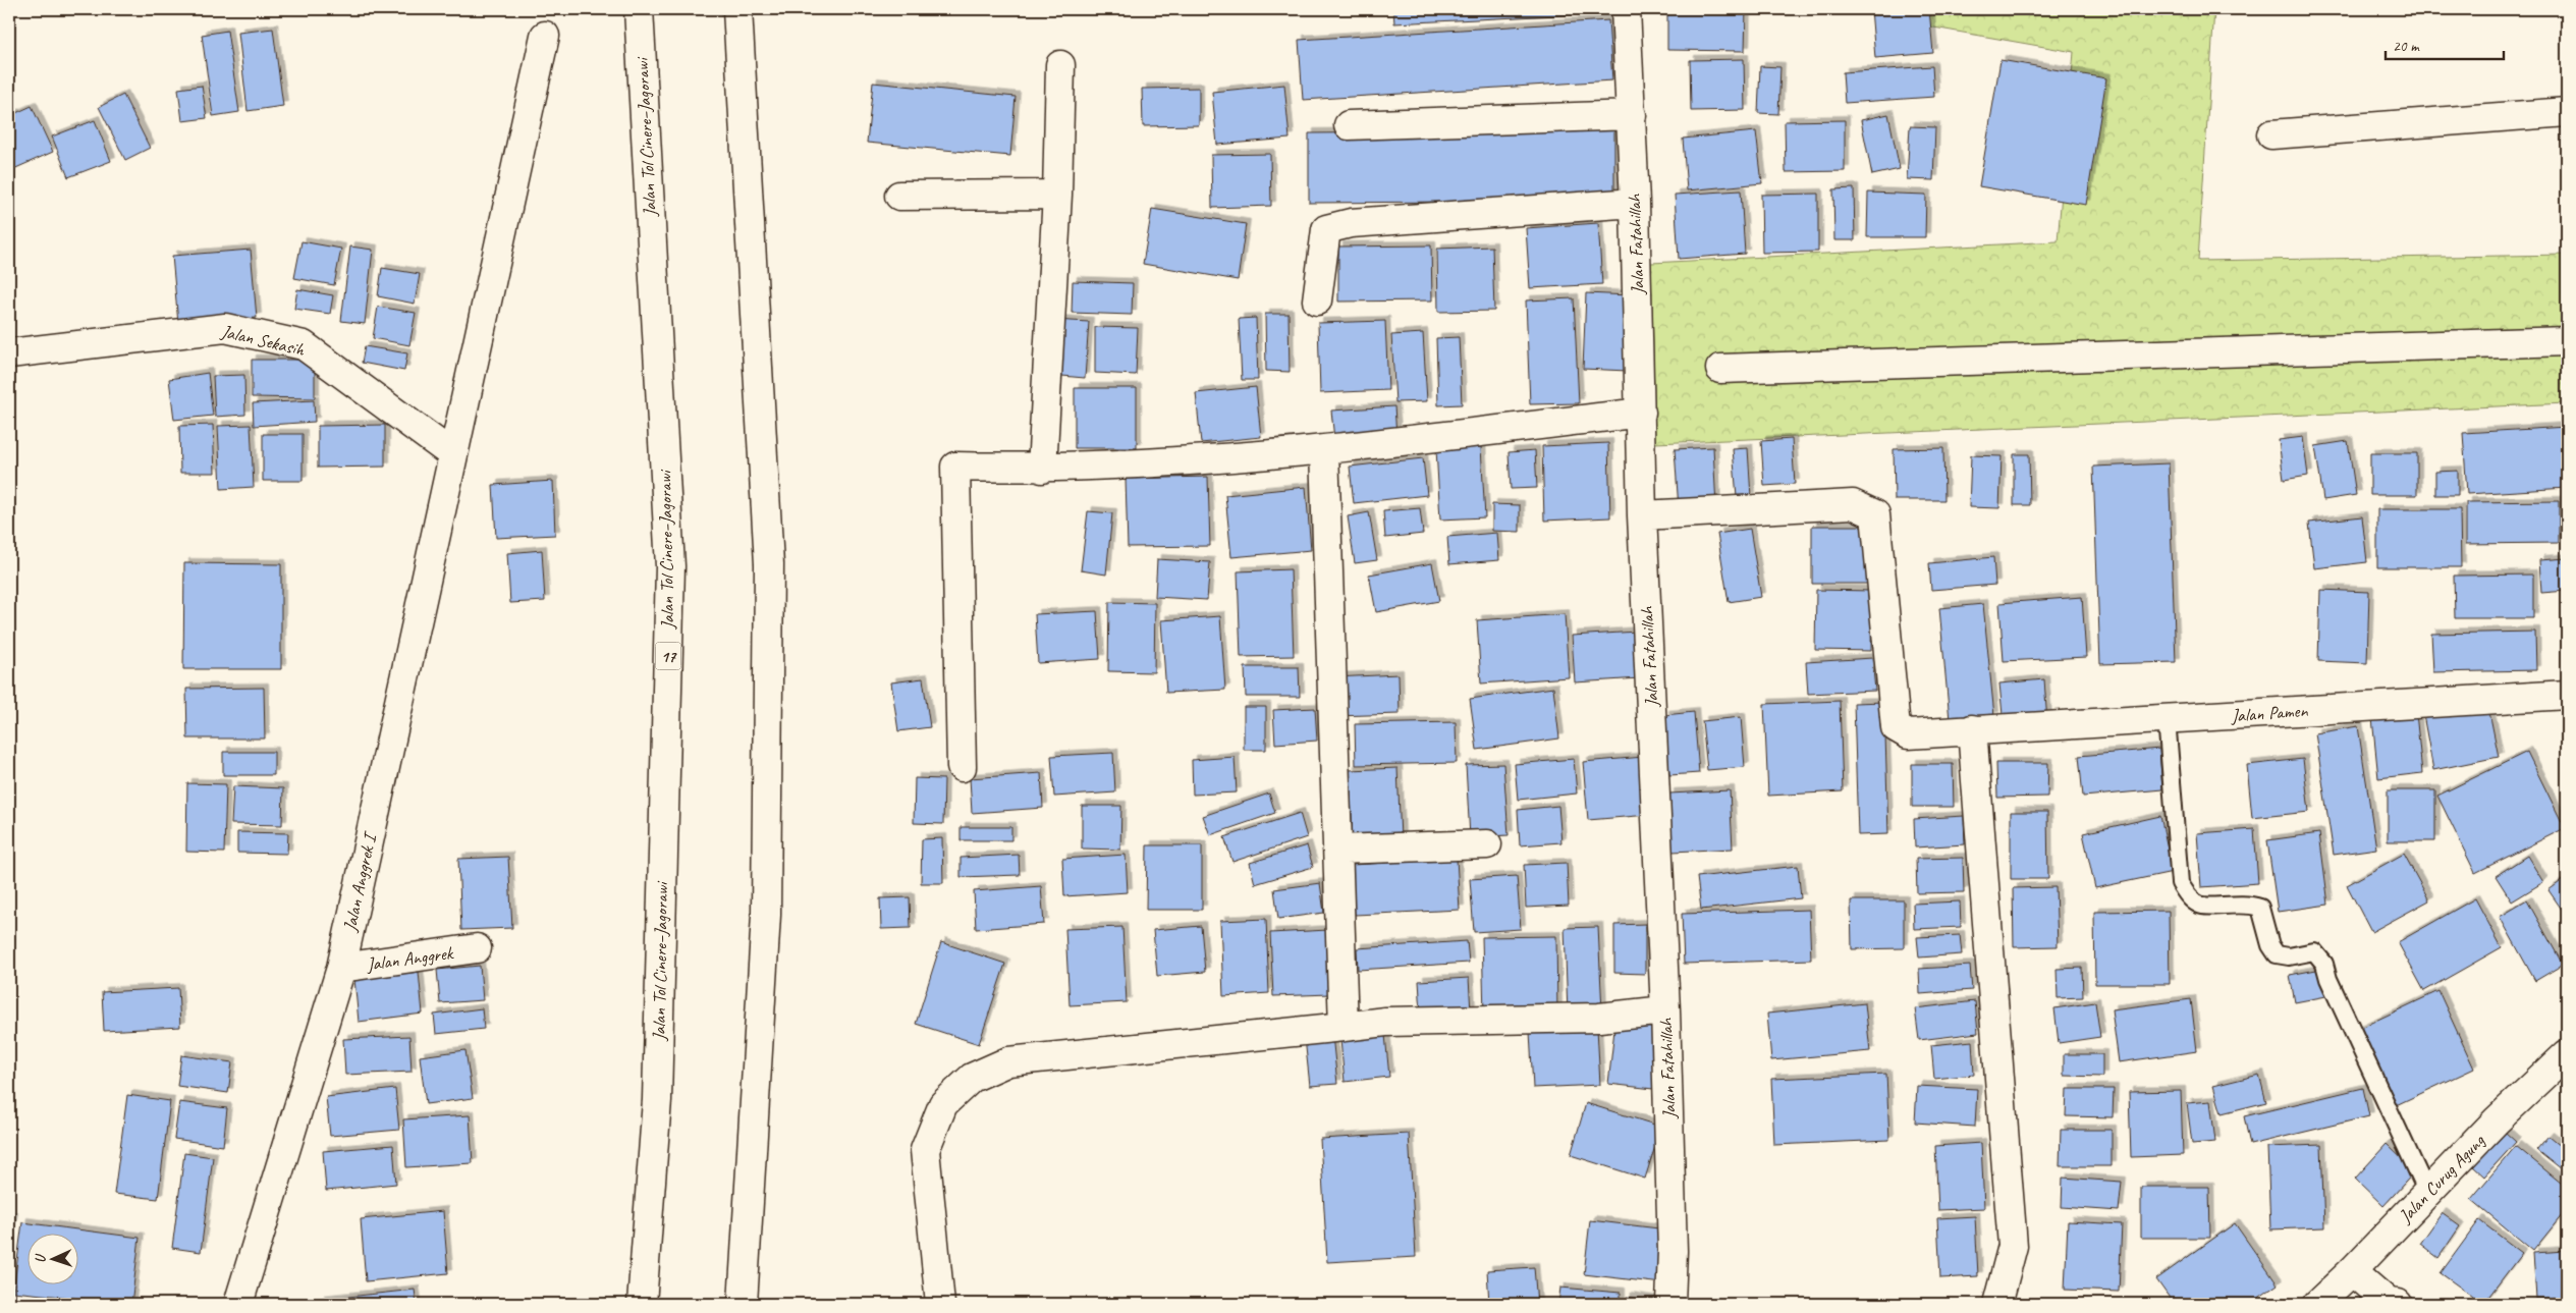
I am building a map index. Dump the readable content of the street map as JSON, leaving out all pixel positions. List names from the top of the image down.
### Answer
{
  "streets": {
    "main road": [
      "Jalan Tol Cinere–Jagorawi",
      "Jalan Fatahillah",
      "Jalan Sekasih",
      "17",
      "Jalan Pamen",
      "Jalan Anggrek I",
      "Jalan Anggrek",
      "Jalan Curug Agung"
    ]
  },
  "crossings": [
    ["Jalan Fatahillah", "Jalan Pamen"],
    ["Jalan Sekasih", "Jalan Anggrek I"],
    ["Jalan Anggrek I", "Jalan Anggrek"]
  ],
  "scale_bar": "20 m",
  "north": "left"
}
